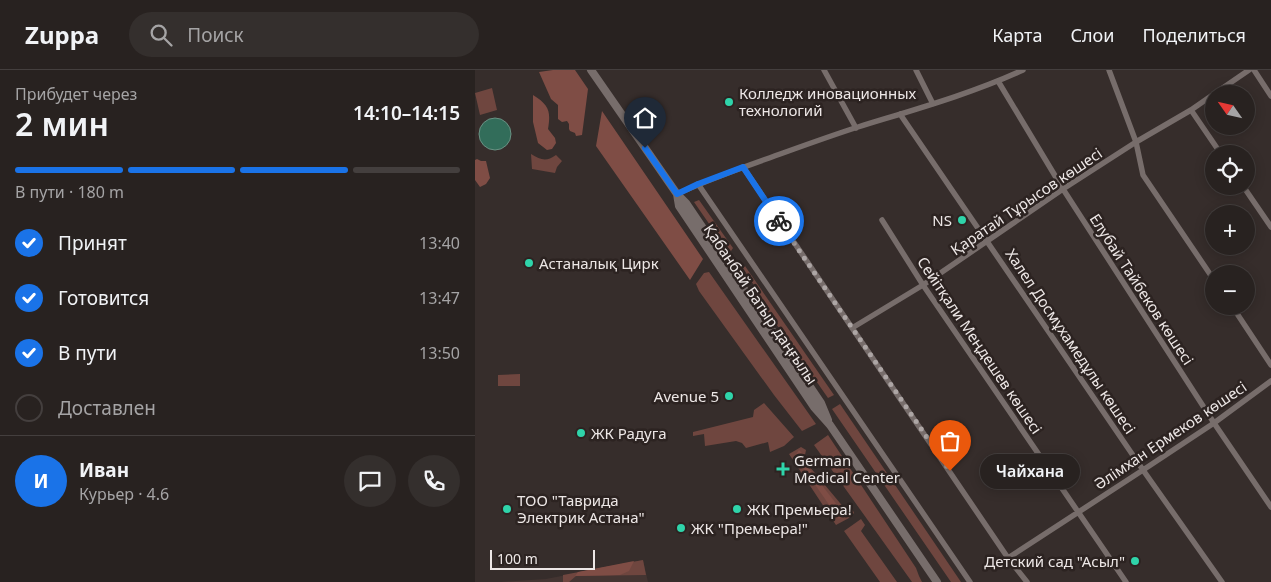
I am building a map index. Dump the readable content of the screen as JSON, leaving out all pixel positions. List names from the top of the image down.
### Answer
{
  "streets": {
    "main road": ["Қабанбай Батыр даңғылы"],
    "street": [
      "Қаратай Тұрысов көшесі",
      "Елубай Тайбеков көшесі",
      "Халел Досмұхамедұлы көшесі",
      "Сейітқали Меңдешев көшесі",
      "Әлімхан Ермеков көшесі"
    ]
  },
  "crossings": [
    ["Қаратай Тұрысов көшесі", "Елубай Тайбеков көшесі"],
    ["Қаратай Тұрысов көшесі", "Халел Досмұхамедұлы көшесі"],
    ["Қаратай Тұрысов көшесі", "Сейітқали Меңдешев көшесі"],
    ["Елубай Тайбеков көшесі", "Әлімхан Ермеков көшесі"],
    ["Халел Досмұхамедұлы көшесі", "Әлімхан Ермеков көшесі"],
    ["Сейітқали Меңдешев көшесі", "Әлімхан Ермеков көшесі"]
  ],
  "places": {
    "other": [
      "Колледж иновационных технологий",
      "NS",
      "Астаналық Цирк",
      "Avenue 5",
      "ЖК Радуга",
      "Чайхана",
      "ТОО \"Таврида Электрик Астана\"",
      "ЖК Премьера!",
      "ЖК \"Премьера!\"",
      "Детский сад \"Асыл\""
    ],
    "health": ["German Medical Center"]
  },
  "scale_bar": "100 m",
  "north": "top left",
  "page": {
    "header": "Zuppa",
    "search": "Поиск",
    "nav": ["Карта", "Слои", "Поделиться"],
    "heading": ["2 мин", "Прибудет через", "14:10–14:15"],
    "panel": ["Иван", "Курьер · 4.6"],
    "map_buttons": ["+", "−"],
    "bar": "В пути · 180 m",
    "list": [
      ["Принят", "13:40"],
      ["Готовится", "13:47"],
      ["В пути", "13:50"],
      "Доставлен"
    ],
    "bubble": "Чайхана",
    "round": "И",
    "scale": "100 m"
  }
}
